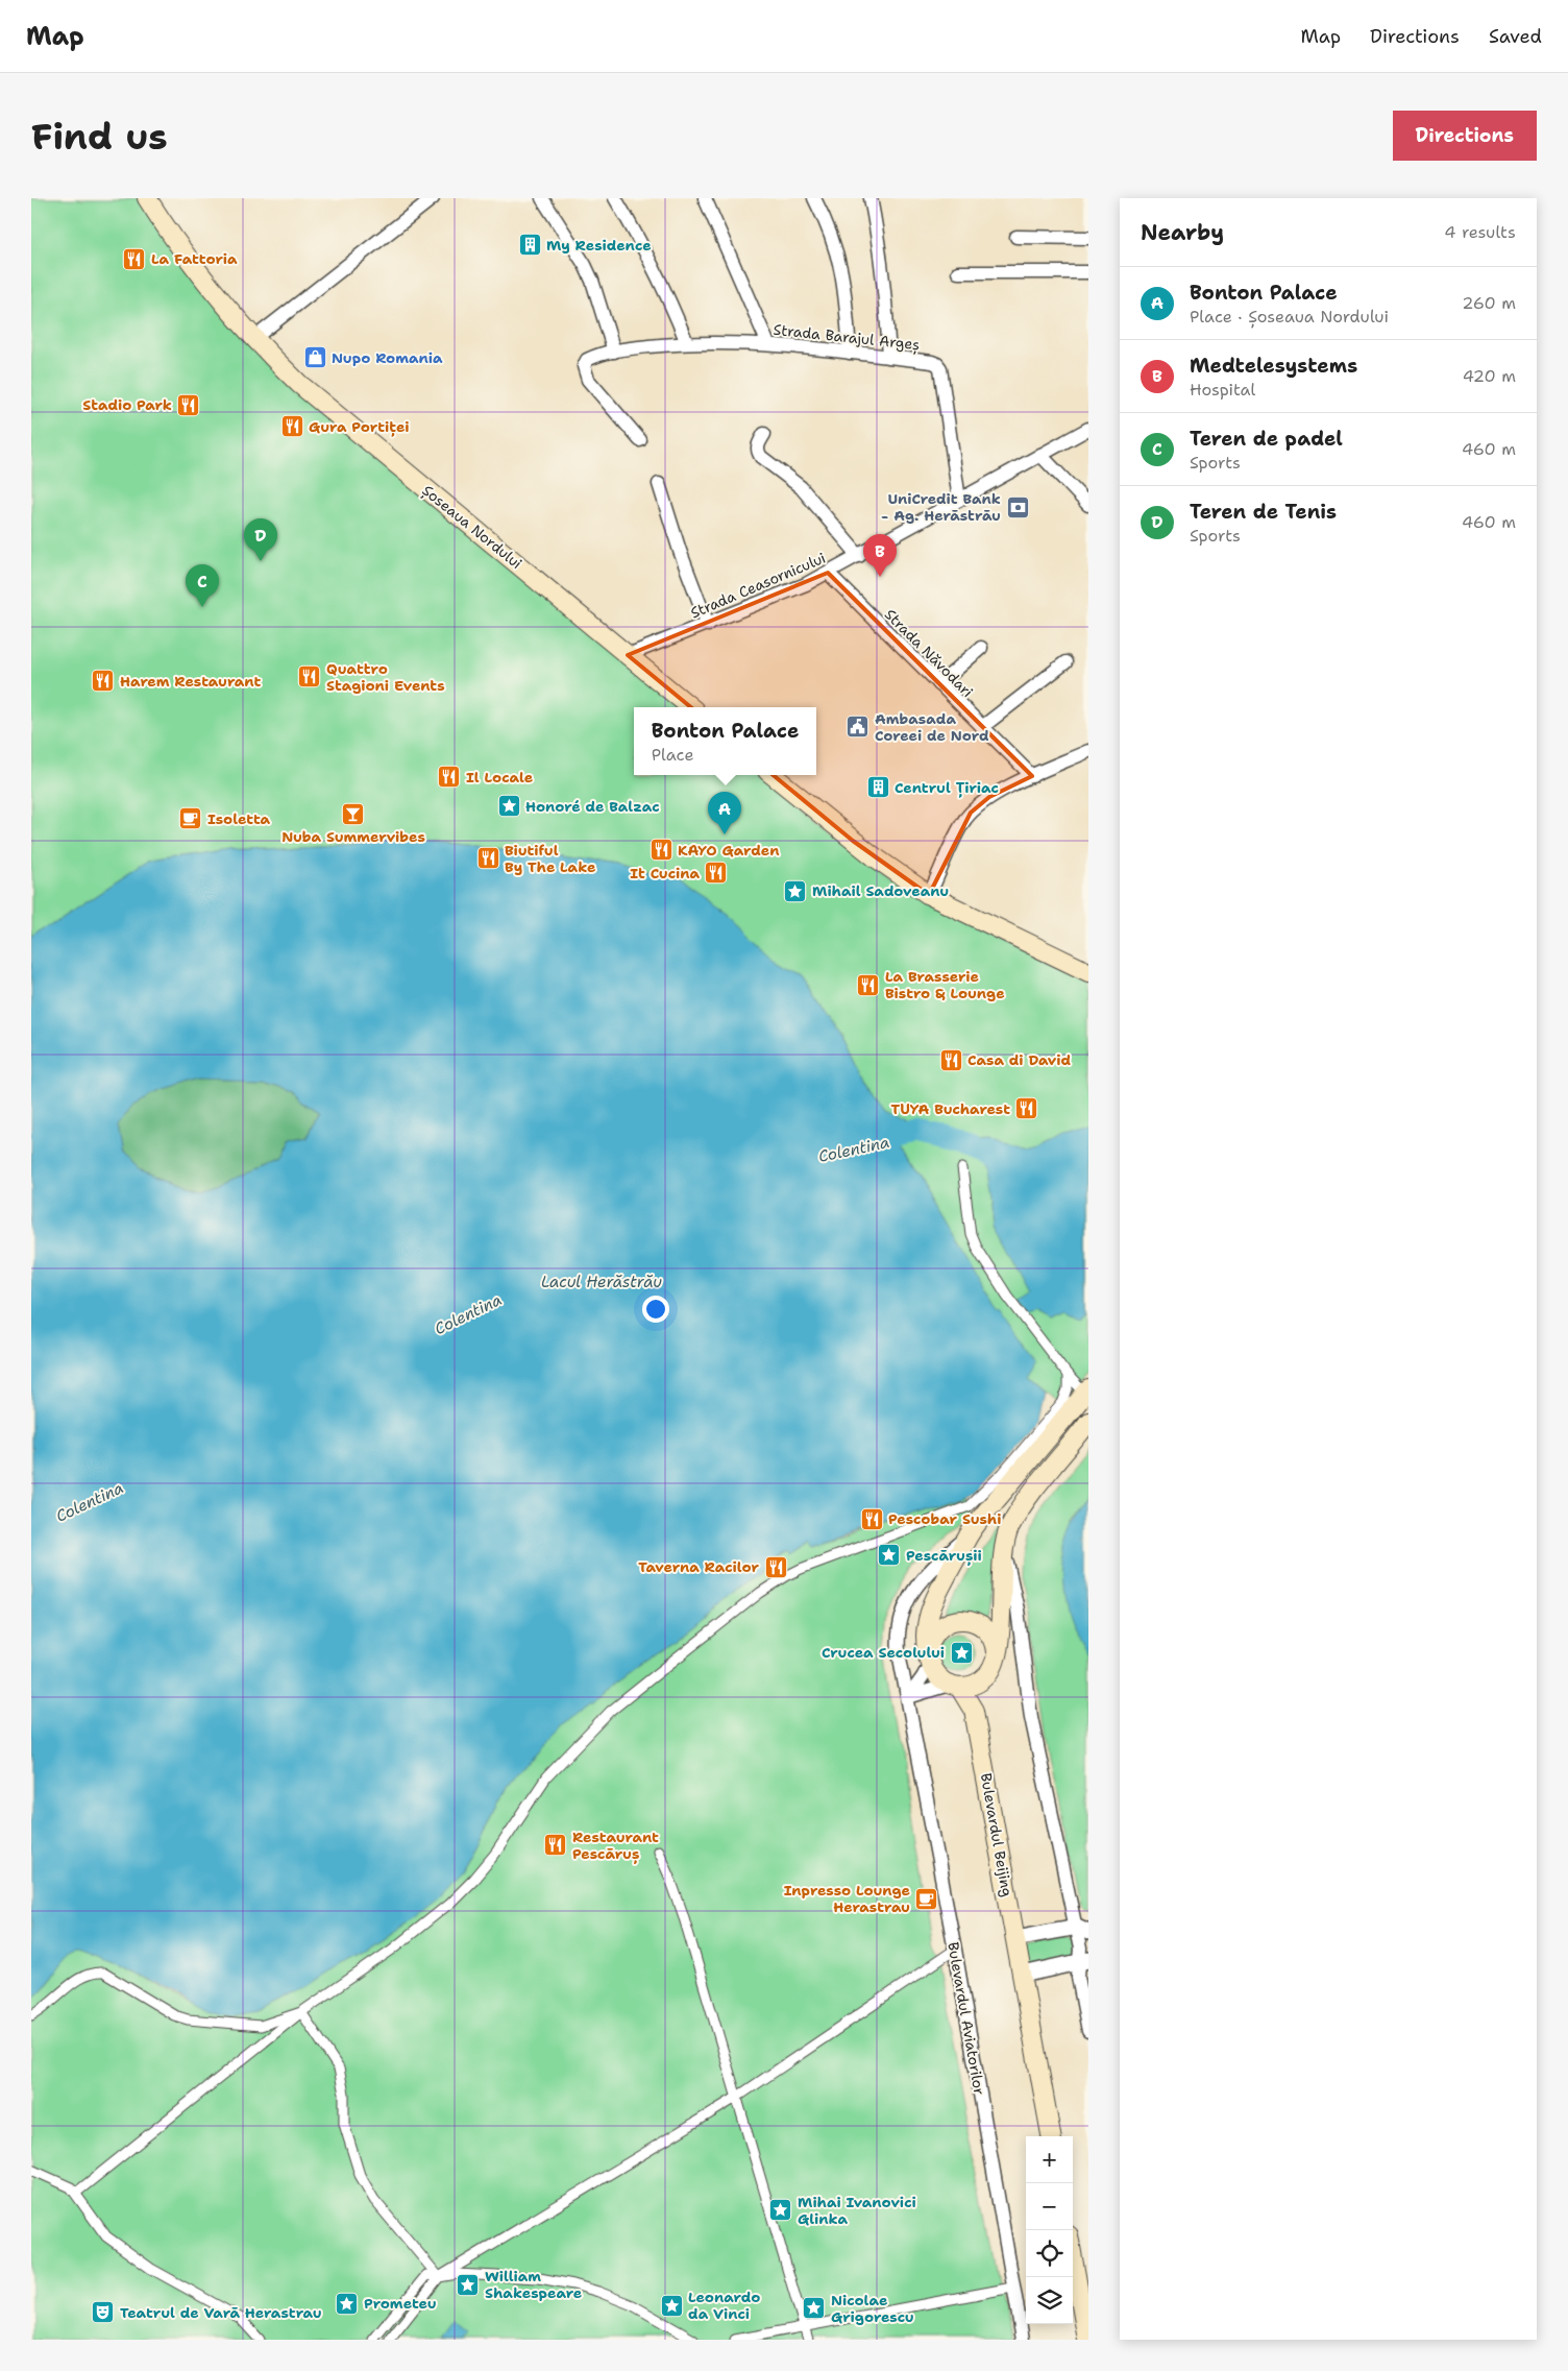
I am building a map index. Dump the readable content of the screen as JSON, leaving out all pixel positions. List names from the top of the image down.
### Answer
{
  "streets": {
    "main road": ["Șoseaua Nordului", "Bulevardul Beijing"],
    "street": [
      "Strada Barajul Argeș",
      "Strada Ceasornicului",
      "Strada Năvodari",
      "Bulevardul Aviatorilor"
    ]
  },
  "crossings": [
    ["Strada Barajul Argeș", "Strada Ceasornicului"],
    ["Șoseaua Nordului", "Strada Ceasornicului"],
    ["Strada Ceasornicului", "Strada Năvodari"]
  ],
  "water": ["Colentina", "Lacul Herăstrău"],
  "places": {
    "building": ["My Residence", "Centrul Țiriac"],
    "restaurant": [
      "La Fattoria",
      "Stadio Park",
      "Gura Portiței",
      "Quattro Stagioni Events",
      "Harem Restaurant",
      "Il Locale",
      "KAYO Garden",
      "Biutiful By The Lake",
      "It Cucina",
      "La Brasserie Bistro & Lounge",
      "Casa di David",
      "TUYA Bucharest",
      "Pescobar Sushi",
      "Taverna Racilor",
      "Restaurant Pescăruș"
    ],
    "shop": ["Nupo Romania"],
    "bank": ["UniCredit Bank - Ag. Herăstrău"],
    "public building": ["Ambasada Coreei de Nord"],
    "place": [
      "Honoré de Balzac",
      "Mihail Sadoveanu",
      "Pescărușii",
      "Crucea Secolului",
      "Mihai Ivanovici Glinka",
      "William Shakespeare",
      "Prometeu",
      "Leonardo da Vinci",
      "Nicolae Grigorescu"
    ],
    "bar": ["Nuba Summervibes"],
    "cafe": ["Isoletta", "Inpresso Lounge Herastrau"],
    "theatre": ["Teatrul de Vară Herastrau"]
  },
  "page": {
    "header": "Map",
    "nav": ["Map", "Directions", "Saved"],
    "buttons": "Directions",
    "title": "Find us",
    "heading": ["Nearby", "4 results"],
    "list": [
      {
        "mark": "A",
        "name": "Bonton Palace",
        "note": "Place · Șoseaua Nordului",
        "value": "260 m"
      },
      {
        "mark": "B",
        "name": "Medtelesystems",
        "note": "Hospital",
        "value": "420 m"
      },
      {
        "mark": "C",
        "name": "Teren de padel",
        "note": "Sports",
        "value": "460 m"
      },
      {
        "mark": "D",
        "name": "Teren de Tenis",
        "note": "Sports",
        "value": "460 m"
      }
    ],
    "pins": [
      "D",
      "B",
      "C",
      "A"
    ],
    "popup": ["Bonton Palace", "Place"],
    "map_buttons": ["+", "−"]
  }
}
